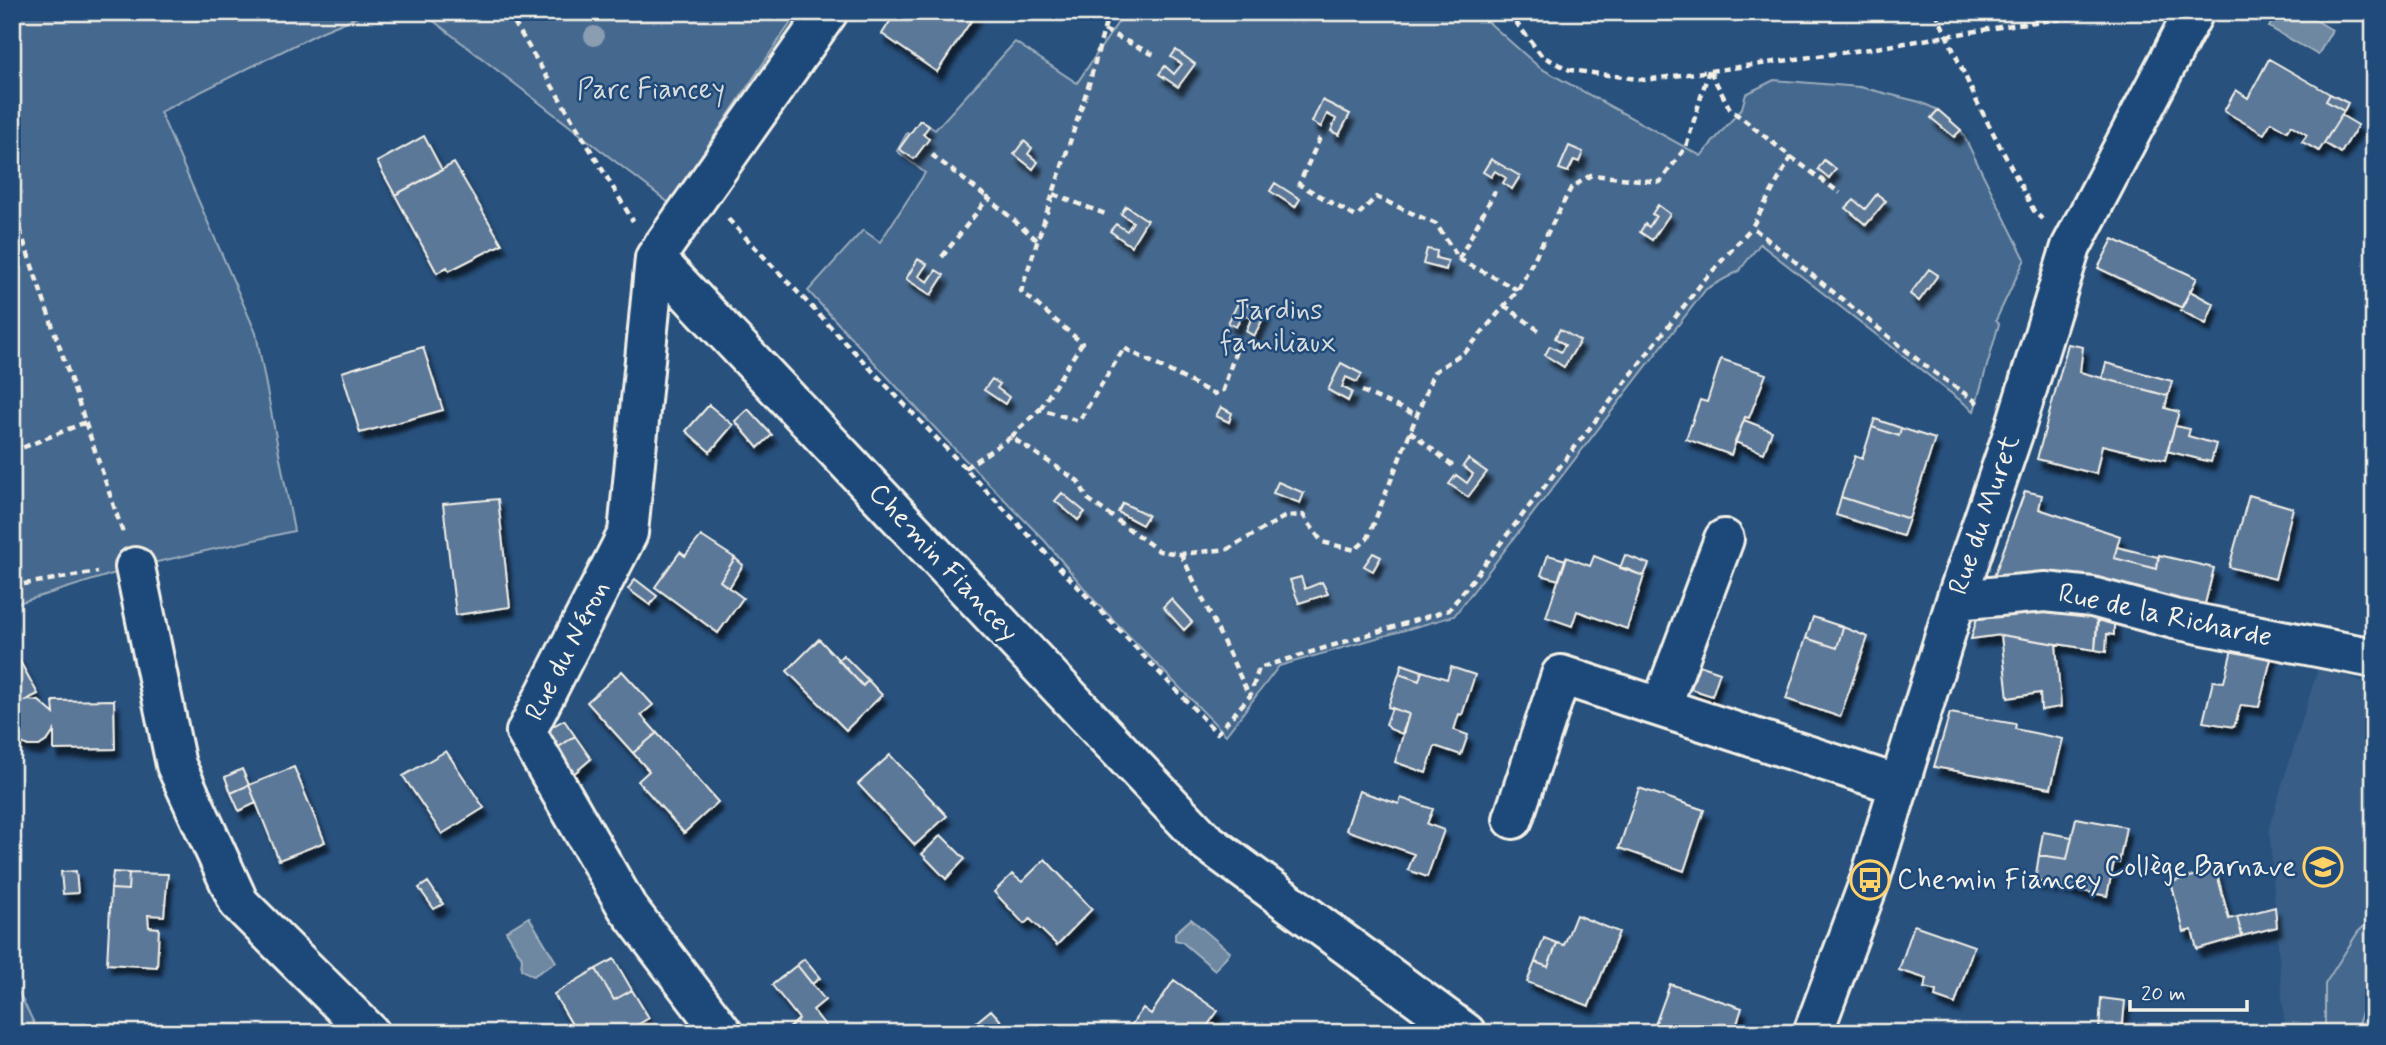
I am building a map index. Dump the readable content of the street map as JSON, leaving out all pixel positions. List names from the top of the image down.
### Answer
{
  "streets": {
    "street": [
      "Rue du Muret",
      "Chemin Fiancey",
      "Rue de la Richarde",
      "Rue du Néron"
    ]
  },
  "crossings": [
    ["Rue du Muret", "Rue de la Richarde"],
    ["Chemin Fiancey", "Rue du Néron"]
  ],
  "parks": ["Parc Fiancey", "Jardins familiaux"],
  "places": {
    "school or university": ["Collège Barnave"],
    "bus stop": ["Chemin Fiancey"]
  },
  "scale_bar": "20 m"
}
